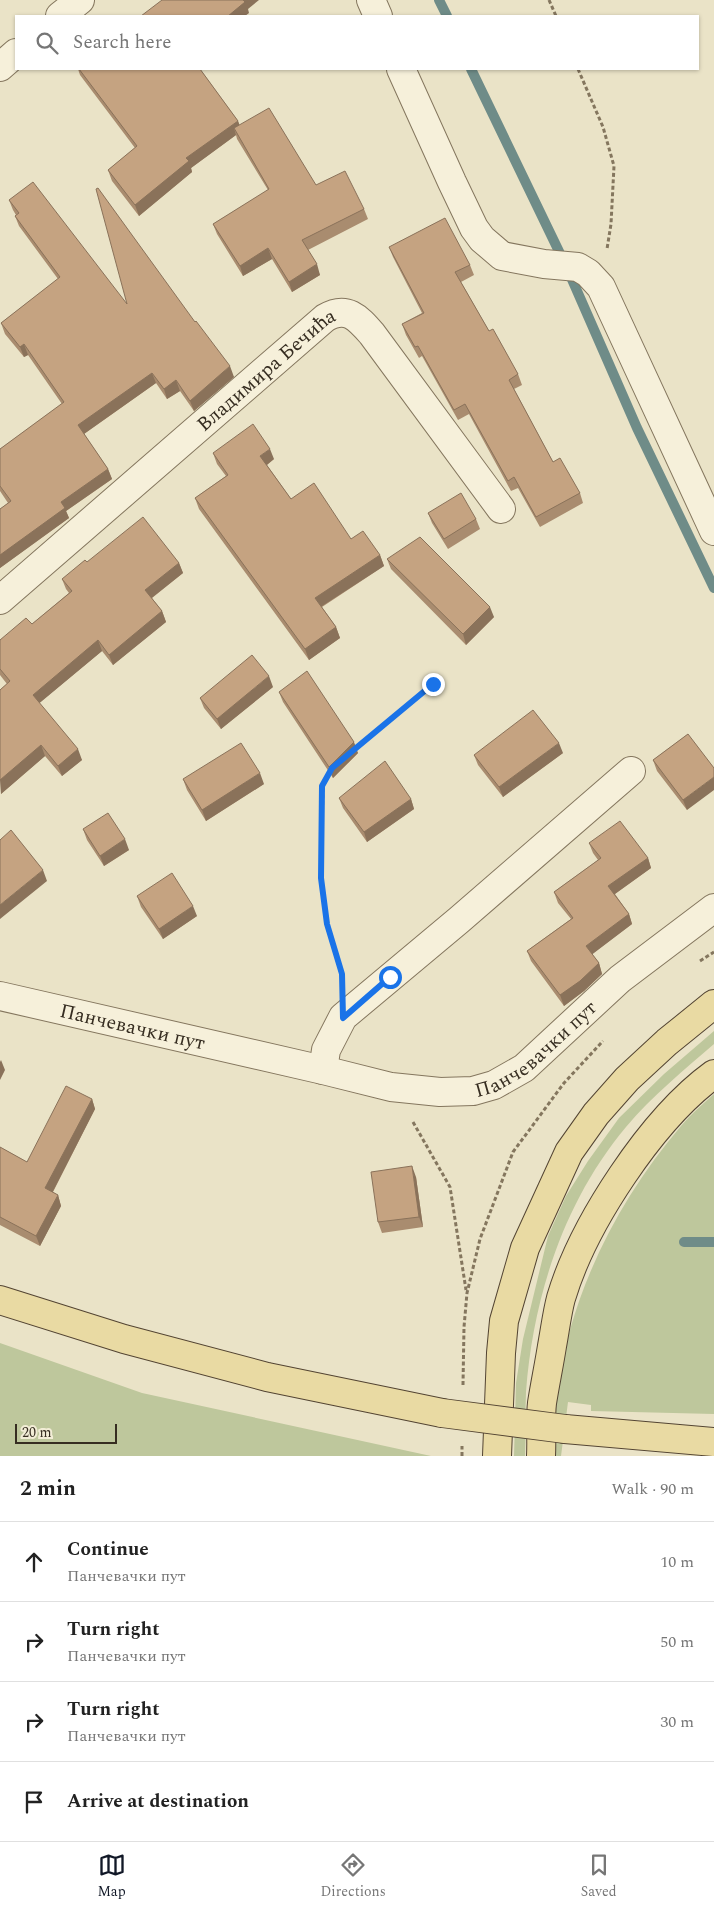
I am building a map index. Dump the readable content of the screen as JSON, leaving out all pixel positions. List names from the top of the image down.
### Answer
{
  "streets": {
    "street": ["Владимира Бечића", "Панчевачки пут"]
  },
  "scale_bar": "20 m",
  "page": {
    "search": "Search here",
    "scale": "20 m",
    "heading": ["2 min", "Walk · 90 m"],
    "list": [
      ["Continue", "Панчевачки пут", "10 m"],
      ["Turn right", "Панчевачки пут", "50 m"],
      ["Turn right", "Панчевачки пут", "30 m"],
      "Arrive at destination"
    ],
    "nav": ["Map", "Directions", "Saved"]
  }
}
